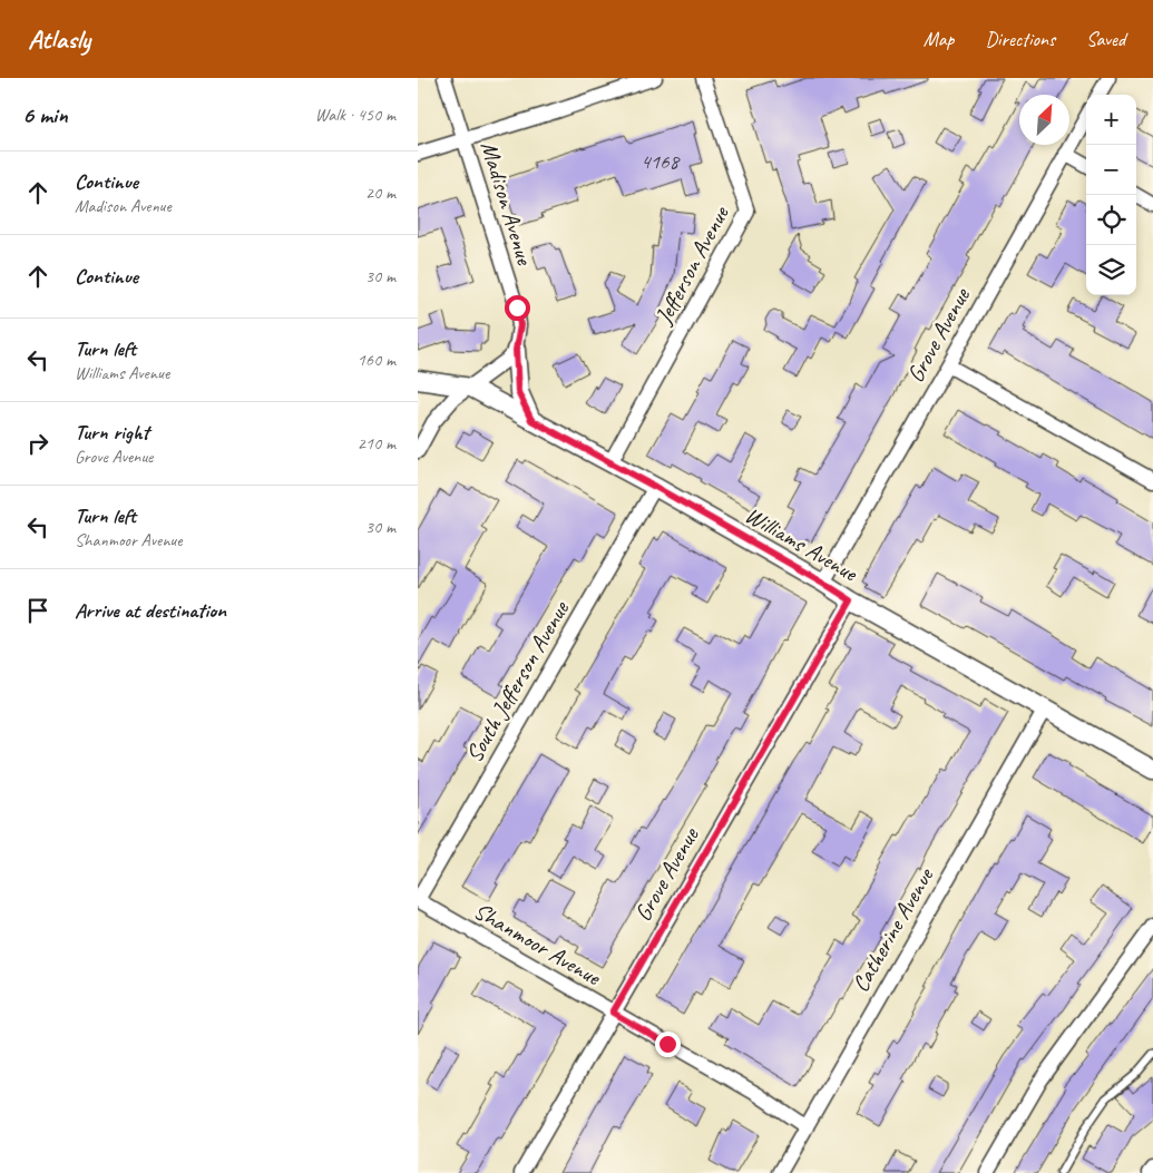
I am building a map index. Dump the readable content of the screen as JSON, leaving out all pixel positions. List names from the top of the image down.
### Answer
{
  "streets": {
    "street": [
      "Madison Avenue",
      "Jefferson Avenue",
      "Grove Avenue",
      "Williams Avenue",
      "South Jefferson Avenue",
      "Catherine Avenue",
      "Shanmoor Avenue"
    ]
  },
  "crossings": [
    ["Jefferson Avenue", "Williams Avenue"],
    ["Grove Avenue", "Williams Avenue"],
    ["Grove Avenue", "Shanmoor Avenue"],
    ["Williams Avenue", "South Jefferson Avenue"],
    ["Williams Avenue", "Catherine Avenue"],
    ["South Jefferson Avenue", "Shanmoor Avenue"],
    ["Catherine Avenue", "Shanmoor Avenue"]
  ],
  "house_numbers": ["4168"],
  "north": "top right",
  "page": {
    "header": "Atlasly",
    "nav": ["Map", "Directions", "Saved"],
    "heading": ["6 min", "Walk · 450 m"],
    "map_buttons": ["+", "−"],
    "list": [
      ["Continue", "Madison Avenue", "20 m"],
      ["Continue", "30 m"],
      ["Turn left", "Williams Avenue", "160 m"],
      ["Turn right", "Grove Avenue", "210 m"],
      ["Turn left", "Shanmoor Avenue", "30 m"],
      "Arrive at destination"
    ]
  }
}
